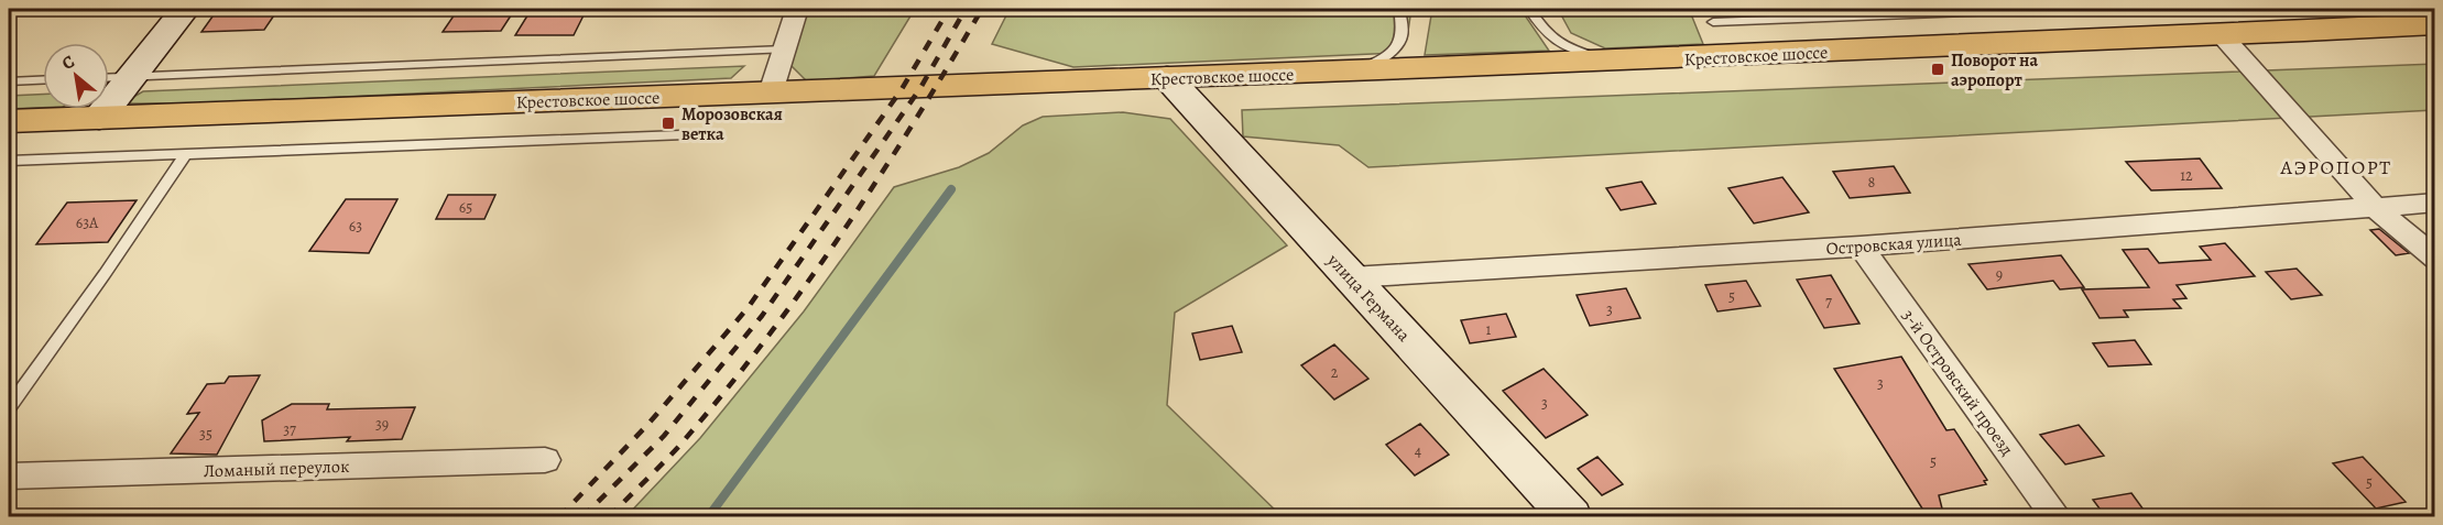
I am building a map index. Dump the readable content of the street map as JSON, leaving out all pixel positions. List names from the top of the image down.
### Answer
{
  "streets": {
    "main road": ["Крестовское шоссе"],
    "street": [
      "Островская улица",
      "улица Германа",
      "3-й Островский проезд",
      "Ломаный переулок"
    ]
  },
  "crossings": [
    ["Крестовское шоссе", "улица Германа"],
    ["Островская улица", "улица Германа"],
    ["Островская улица", "3-й Островский проезд"]
  ],
  "districts": ["АЭРОПОРТ"],
  "places": {
    "transit": ["Поворот на аэропорт", "Морозовская ветка"]
  },
  "house_numbers": [
    "12",
    "8",
    "65",
    "63А",
    "63",
    "9",
    "5",
    "7",
    "3",
    "1",
    "2",
    "3",
    "3",
    "39",
    "37",
    "35",
    "4",
    "5",
    "5"
  ],
  "north": "top left"
}
